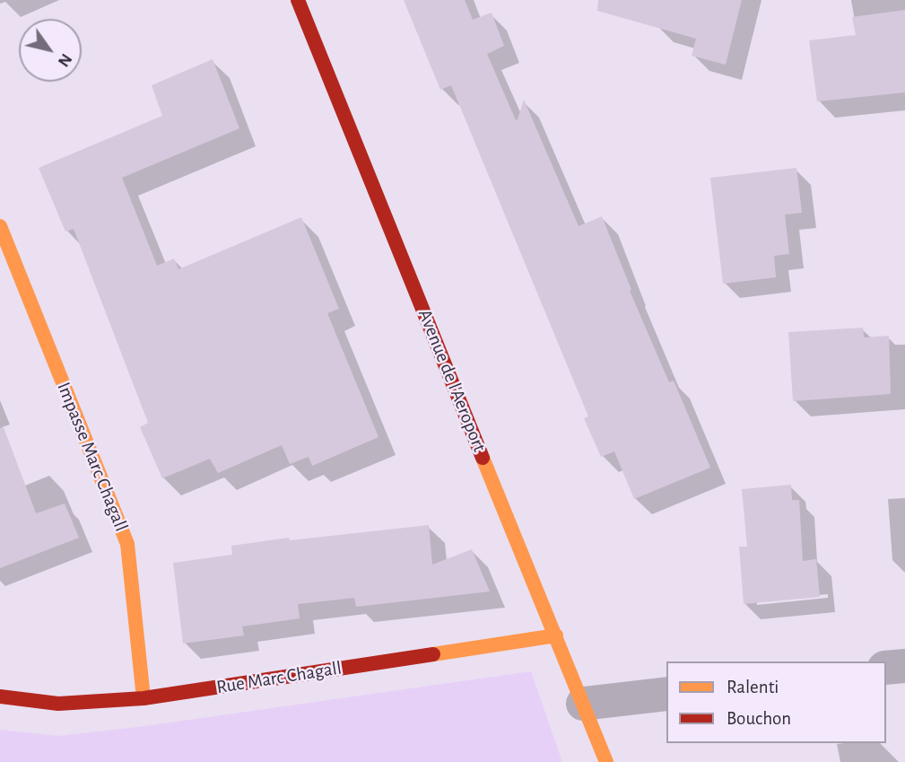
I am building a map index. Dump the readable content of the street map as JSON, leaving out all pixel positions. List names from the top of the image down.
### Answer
{
  "streets": {
    "street": ["Avenue de l'Aeroport", "Impasse Marc Chagall", "Rue Marc Chagall"]
  },
  "crossings": [
    ["Avenue de l'Aeroport", "Rue Marc Chagall"],
    ["Impasse Marc Chagall", "Rue Marc Chagall"]
  ],
  "legend": ["Ralenti", "Bouchon"],
  "north": "bottom right"
}
